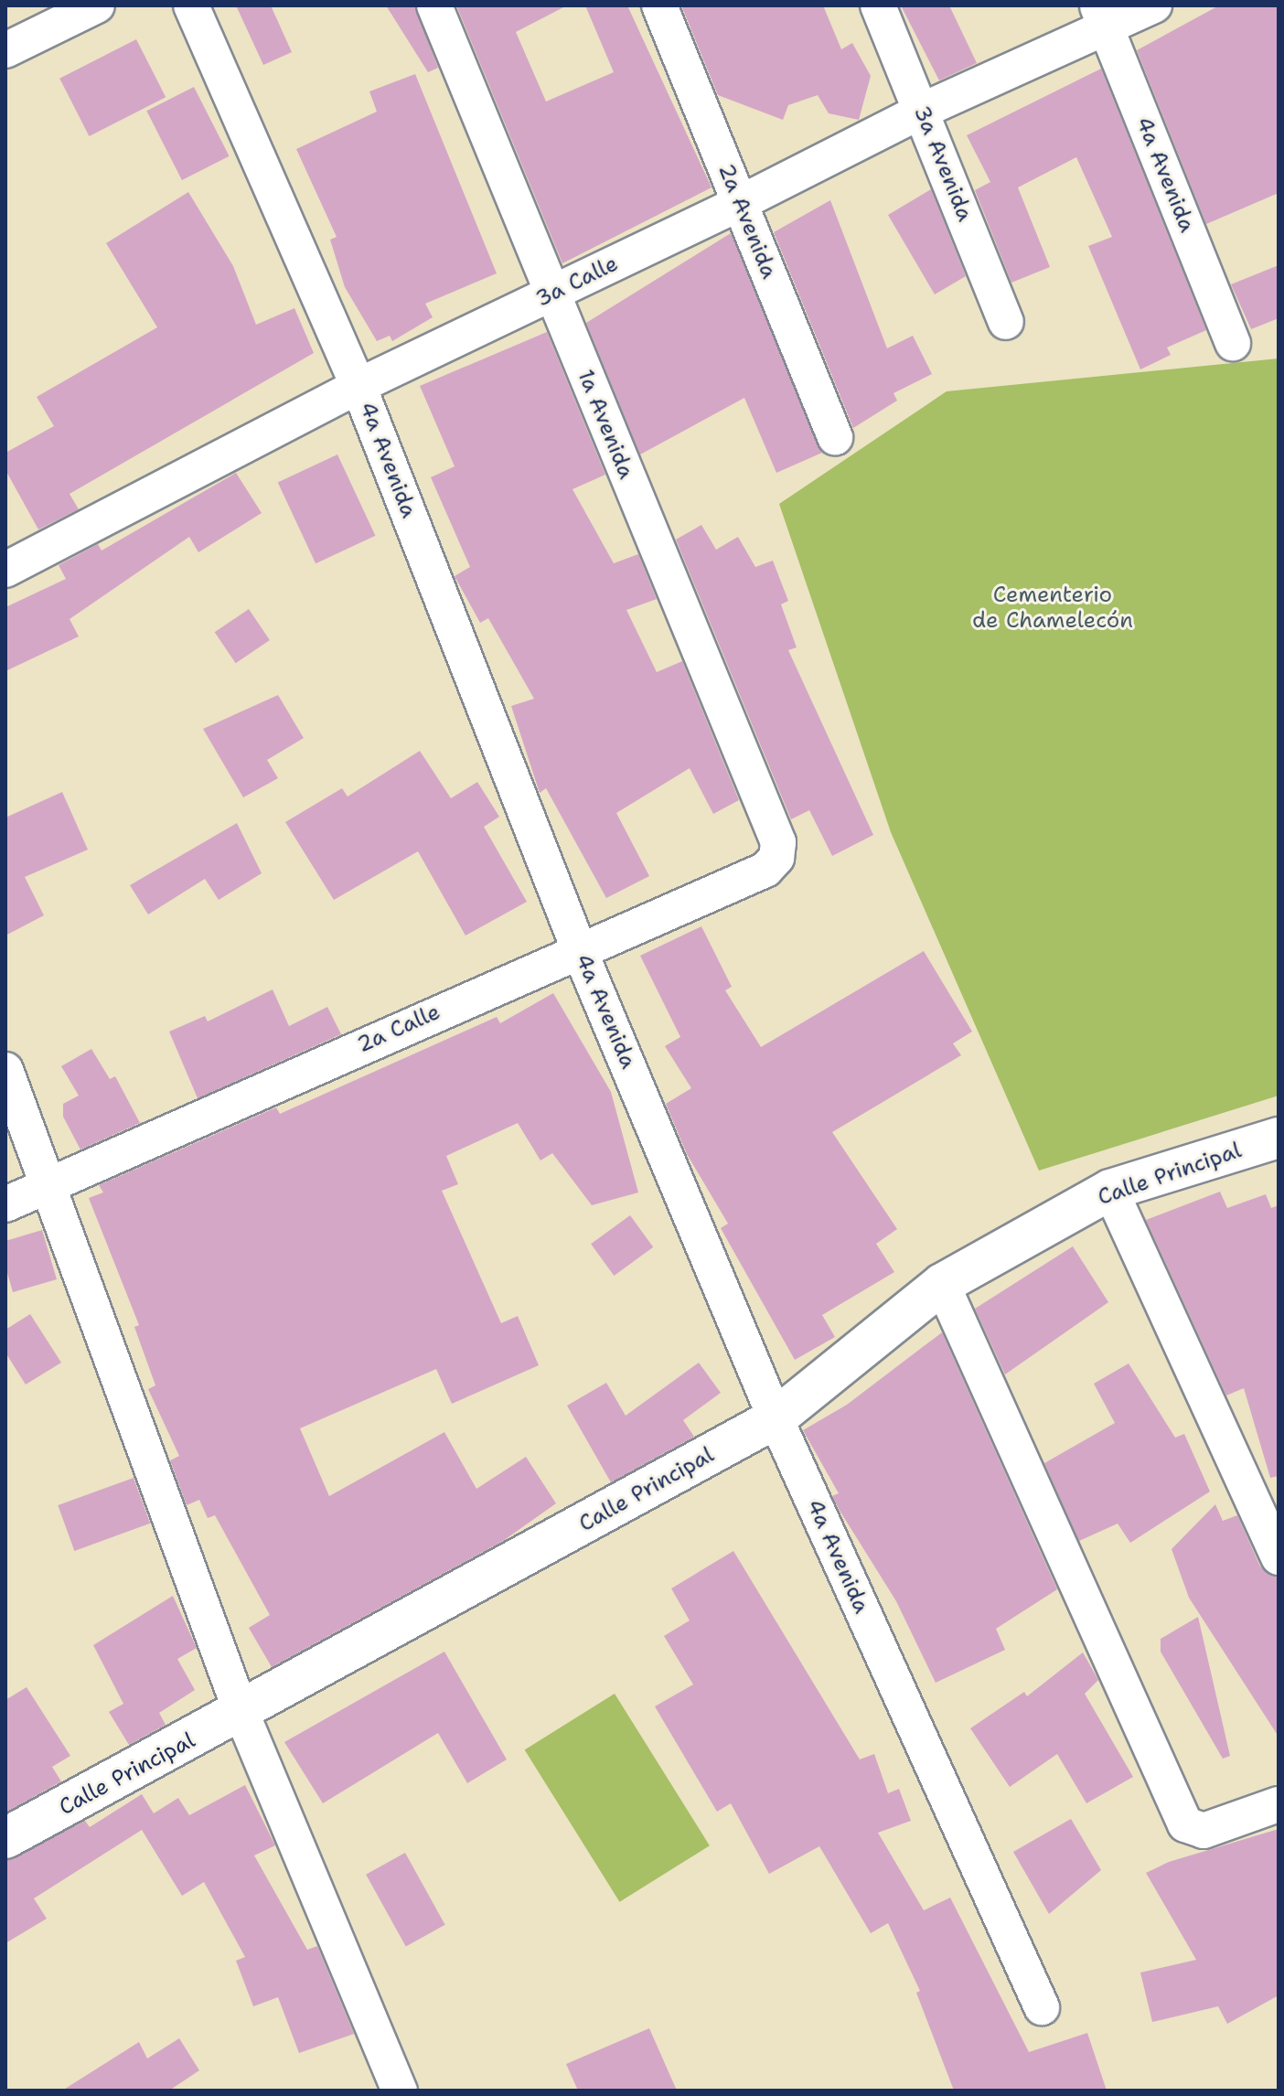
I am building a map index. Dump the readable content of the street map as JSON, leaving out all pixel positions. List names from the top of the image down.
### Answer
{
  "streets": {
    "street": [
      "3a Avenida",
      "4a Avenida",
      "2a Avenida",
      "3a Calle",
      "1a Avenida",
      "2a Calle",
      "Calle Principal"
    ]
  },
  "crossings": [
    ["3a Avenida", "3a Calle"],
    ["4a Avenida", "3a Calle"],
    ["4a Avenida", "2a Calle"],
    ["4a Avenida", "Calle Principal"],
    ["2a Avenida", "3a Calle"],
    ["3a Calle", "1a Avenida"],
    ["1a Avenida", "2a Calle"]
  ],
  "parks": ["Cementerio de Chamelecón"]
}
